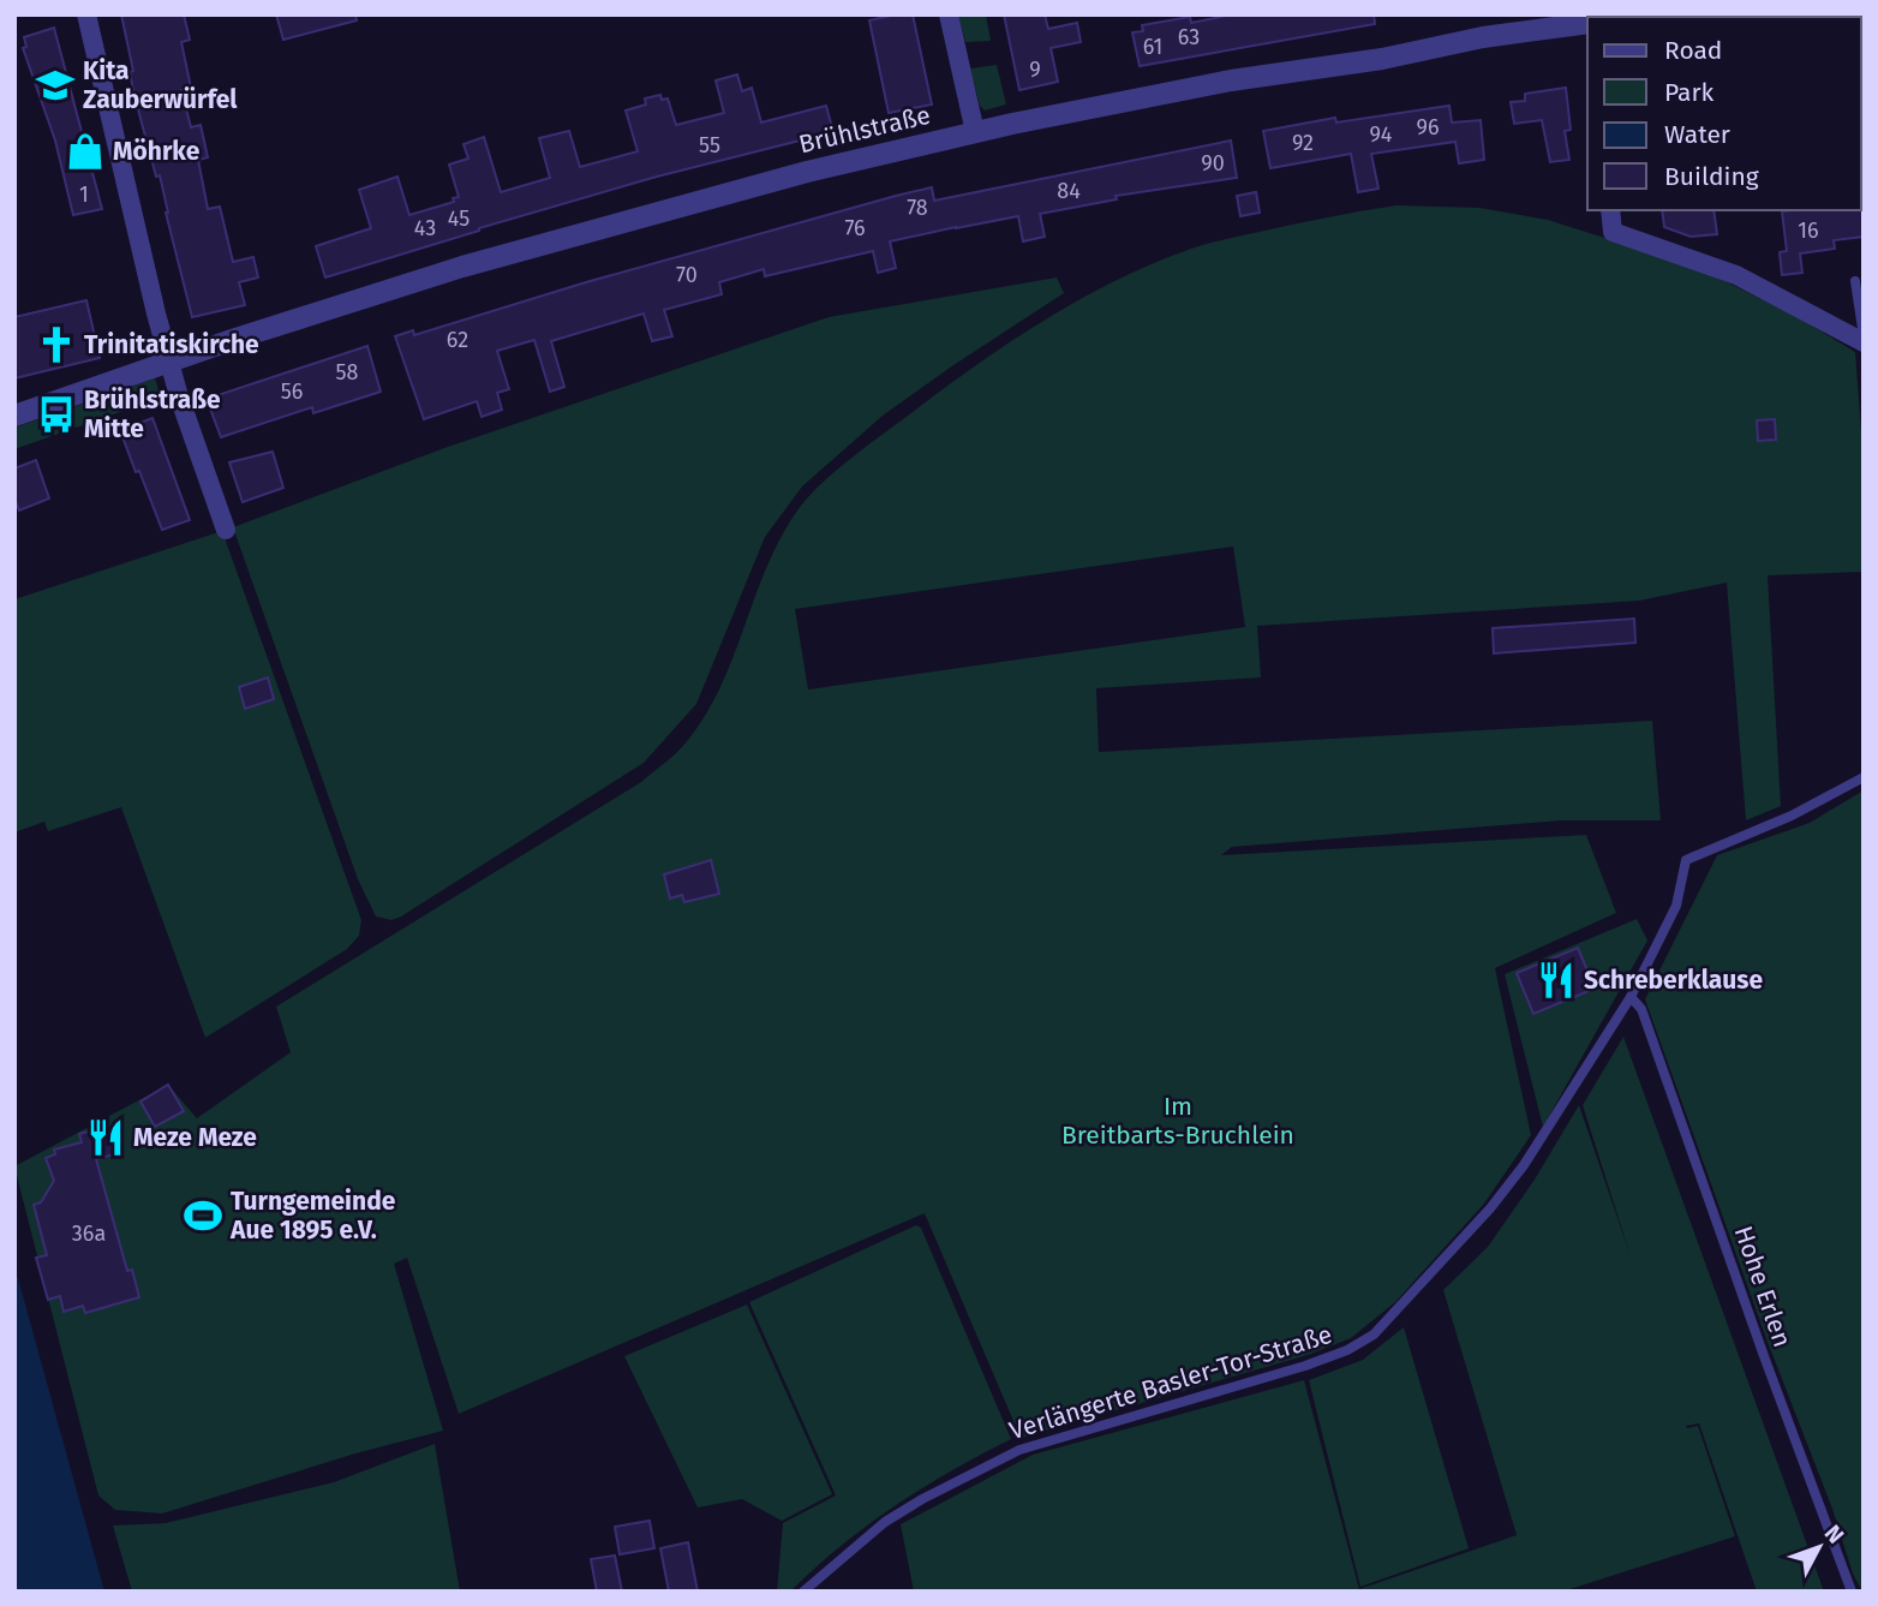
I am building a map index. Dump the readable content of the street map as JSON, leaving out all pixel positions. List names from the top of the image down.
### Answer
{
  "streets": {
    "street": ["Brühlstraße"],
    "lane": ["Hohe Erlen", "Verlängerte Basler-Tor-Straße"]
  },
  "crossings": [
    ["Hohe Erlen", "Verlängerte Basler-Tor-Straße"]
  ],
  "parks": ["Im Breitbarts-Bruchlein"],
  "places": {
    "school or university": ["Kita Zauberwürfel"],
    "shop": ["Möhrke"],
    "church": ["Trinitatiskirche"],
    "bus stop": ["Brühlstraße Mitte"],
    "restaurant": ["Schreberklause", "Meze Meze"],
    "sports": ["Turngemeinde Aue 1895 e.V."]
  },
  "house_numbers": [
    "63",
    "61",
    "9",
    "96",
    "94",
    "92",
    "55",
    "90",
    "84",
    "1",
    "78",
    "45",
    "43",
    "76",
    "16",
    "70",
    "62",
    "58",
    "56",
    "36a"
  ],
  "legend": [
    "Road",
    "Park",
    "Water",
    "Building"
  ],
  "north": "top right"
}
